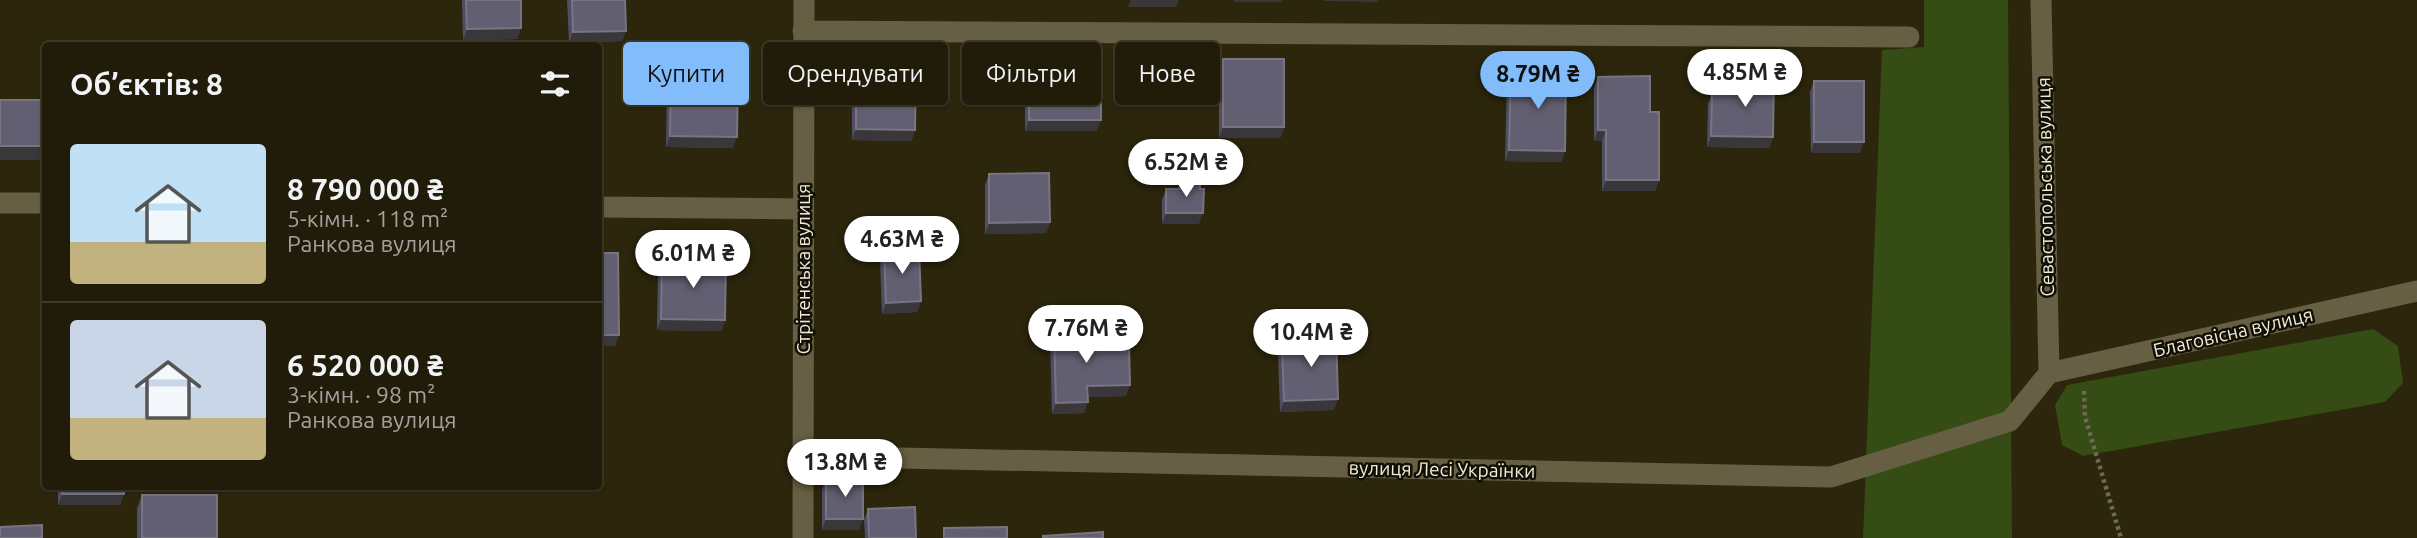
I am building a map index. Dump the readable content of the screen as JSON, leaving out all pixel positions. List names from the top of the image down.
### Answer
{
  "streets": {
    "street": [
      "Севастопольська вулиця",
      "Стрітенська вулиця",
      "Благовісна вулиця",
      "вулиця Лесі Українки"
    ]
  },
  "crossings": [
    ["Севастопольська вулиця", "Благовісна вулиця"],
    ["Севастопольська вулиця", "вулиця Лесі Українки"],
    ["Стрітенська вулиця", "вулиця Лесі Українки"],
    ["Благовісна вулиця", "вулиця Лесі Українки"]
  ],
  "page": {
    "chip": [
      "Купити",
      "Орендувати",
      "Фільтри",
      "Нове"
    ],
    "heading": "Об’єктів: 8",
    "price": [
      "4.85M ₴",
      "8.79M ₴",
      "6.52M ₴",
      "4.63M ₴",
      "6.01M ₴",
      "7.76M ₴",
      "10.4M ₴",
      "13.8M ₴"
    ],
    "list": [
      {
        "name": "8 790 000 ₴",
        "note": "5-кімн. · 118 m² · Ранкова вулиця"
      },
      {
        "name": "6 520 000 ₴",
        "note": "3-кімн. · 98 m² · Ранкова вулиця"
      }
    ]
  }
}
